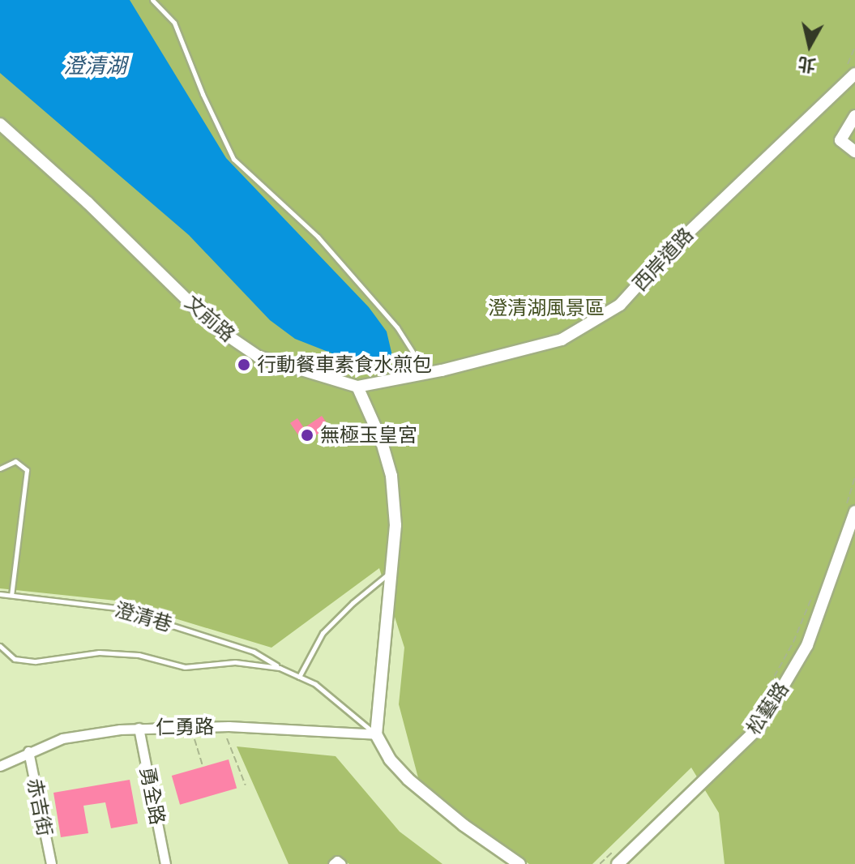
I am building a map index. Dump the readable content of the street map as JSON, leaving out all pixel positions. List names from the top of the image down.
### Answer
{
  "streets": {
    "street": [
      "西岸道路",
      "文前路",
      "澄清巷",
      "松藝路",
      "仁勇路",
      "勇全路",
      "赤吉街"
    ]
  },
  "crossings": [
    ["西岸道路", "文前路"],
    ["澄清巷", "仁勇路"],
    ["仁勇路", "勇全路"],
    ["仁勇路", "赤吉街"]
  ],
  "water": ["澄清湖"],
  "parks": ["澄清湖風景區"],
  "places": ["行動餐車素食水煎包", "無極玉皇宮"],
  "north": "bottom"
}
